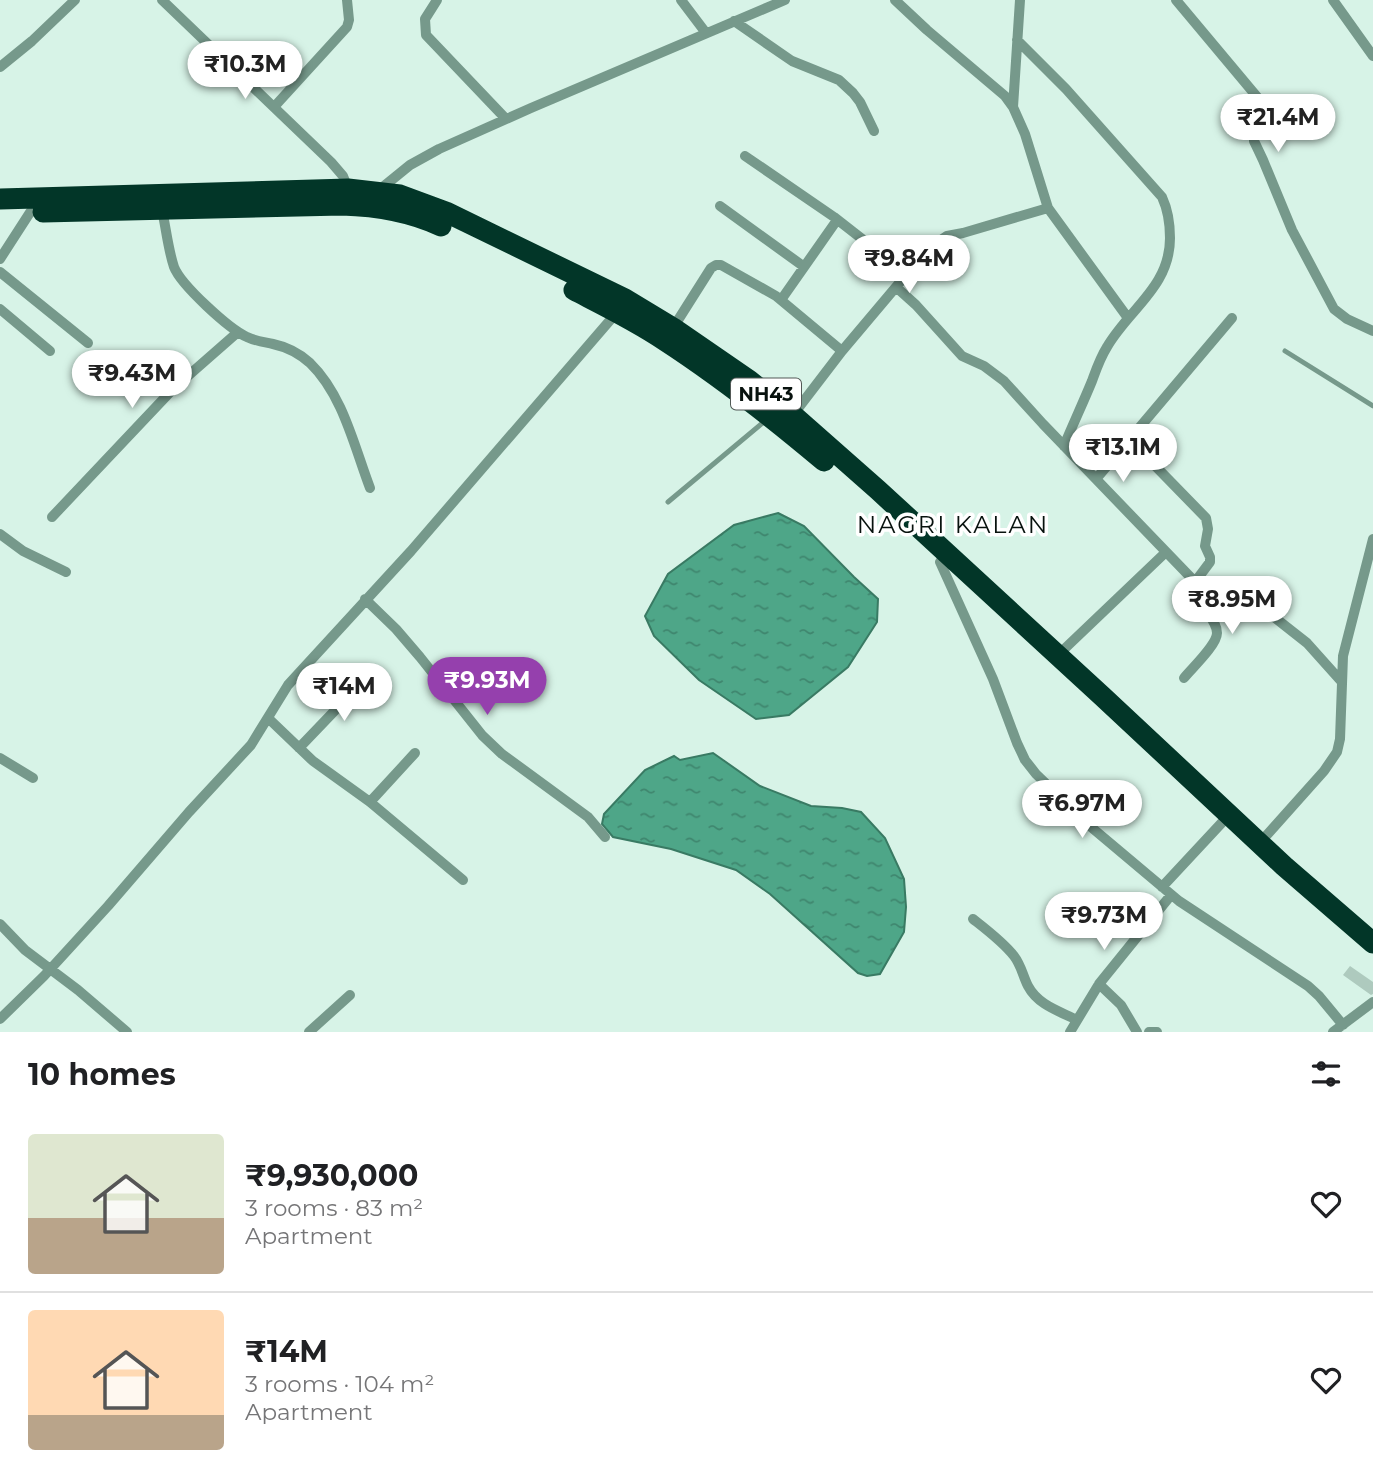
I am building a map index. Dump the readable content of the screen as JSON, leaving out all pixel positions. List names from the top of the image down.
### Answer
{
  "streets": {
    "highway": ["NH43"]
  },
  "districts": ["NAGRI KALAN"],
  "page": {
    "price": [
      "₹10.3M",
      "₹21.4M",
      "₹9.84M",
      "₹9.43M",
      "₹13.1M",
      "₹8.95M",
      "₹9.93M",
      "₹14M",
      "₹6.97M",
      "₹9.73M"
    ],
    "heading": "10 homes",
    "list": [
      {
        "name": "₹9,930,000",
        "note": "3 rooms · 83 m² · Apartment"
      },
      {
        "name": "₹14M",
        "note": "3 rooms · 104 m² · Apartment"
      }
    ]
  }
}
